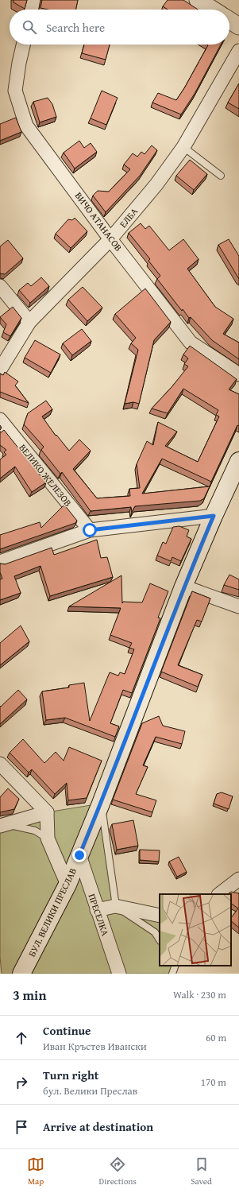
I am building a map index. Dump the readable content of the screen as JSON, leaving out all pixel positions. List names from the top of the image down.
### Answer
{
  "streets": {
    "main road": ["БУЛ. ВЕЛИКИ ПРЕСЛАВ"],
    "street": [
      "ЕЛБА",
      "ВИЧО АТАНАСОВ",
      "ВЕЛИКО ЖЕЛЕЗОВ",
      "ПРЕСЕЛКА"
    ]
  },
  "crossings": [
    ["ЕЛБА", "ВИЧО АТАНАСОВ"],
    ["БУЛ. ВЕЛИКИ ПРЕСЛАВ", "ПРЕСЕЛКА"]
  ],
  "page": {
    "search": "Search here",
    "heading": ["3 min", "Walk · 230 m"],
    "list": [
      ["Continue", "Иван Кръстев Ивански", "60 m"],
      ["Turn right", "бул. Велики Преслав", "170 m"],
      "Arrive at destination"
    ],
    "nav": ["Map", "Directions", "Saved"]
  }
}
